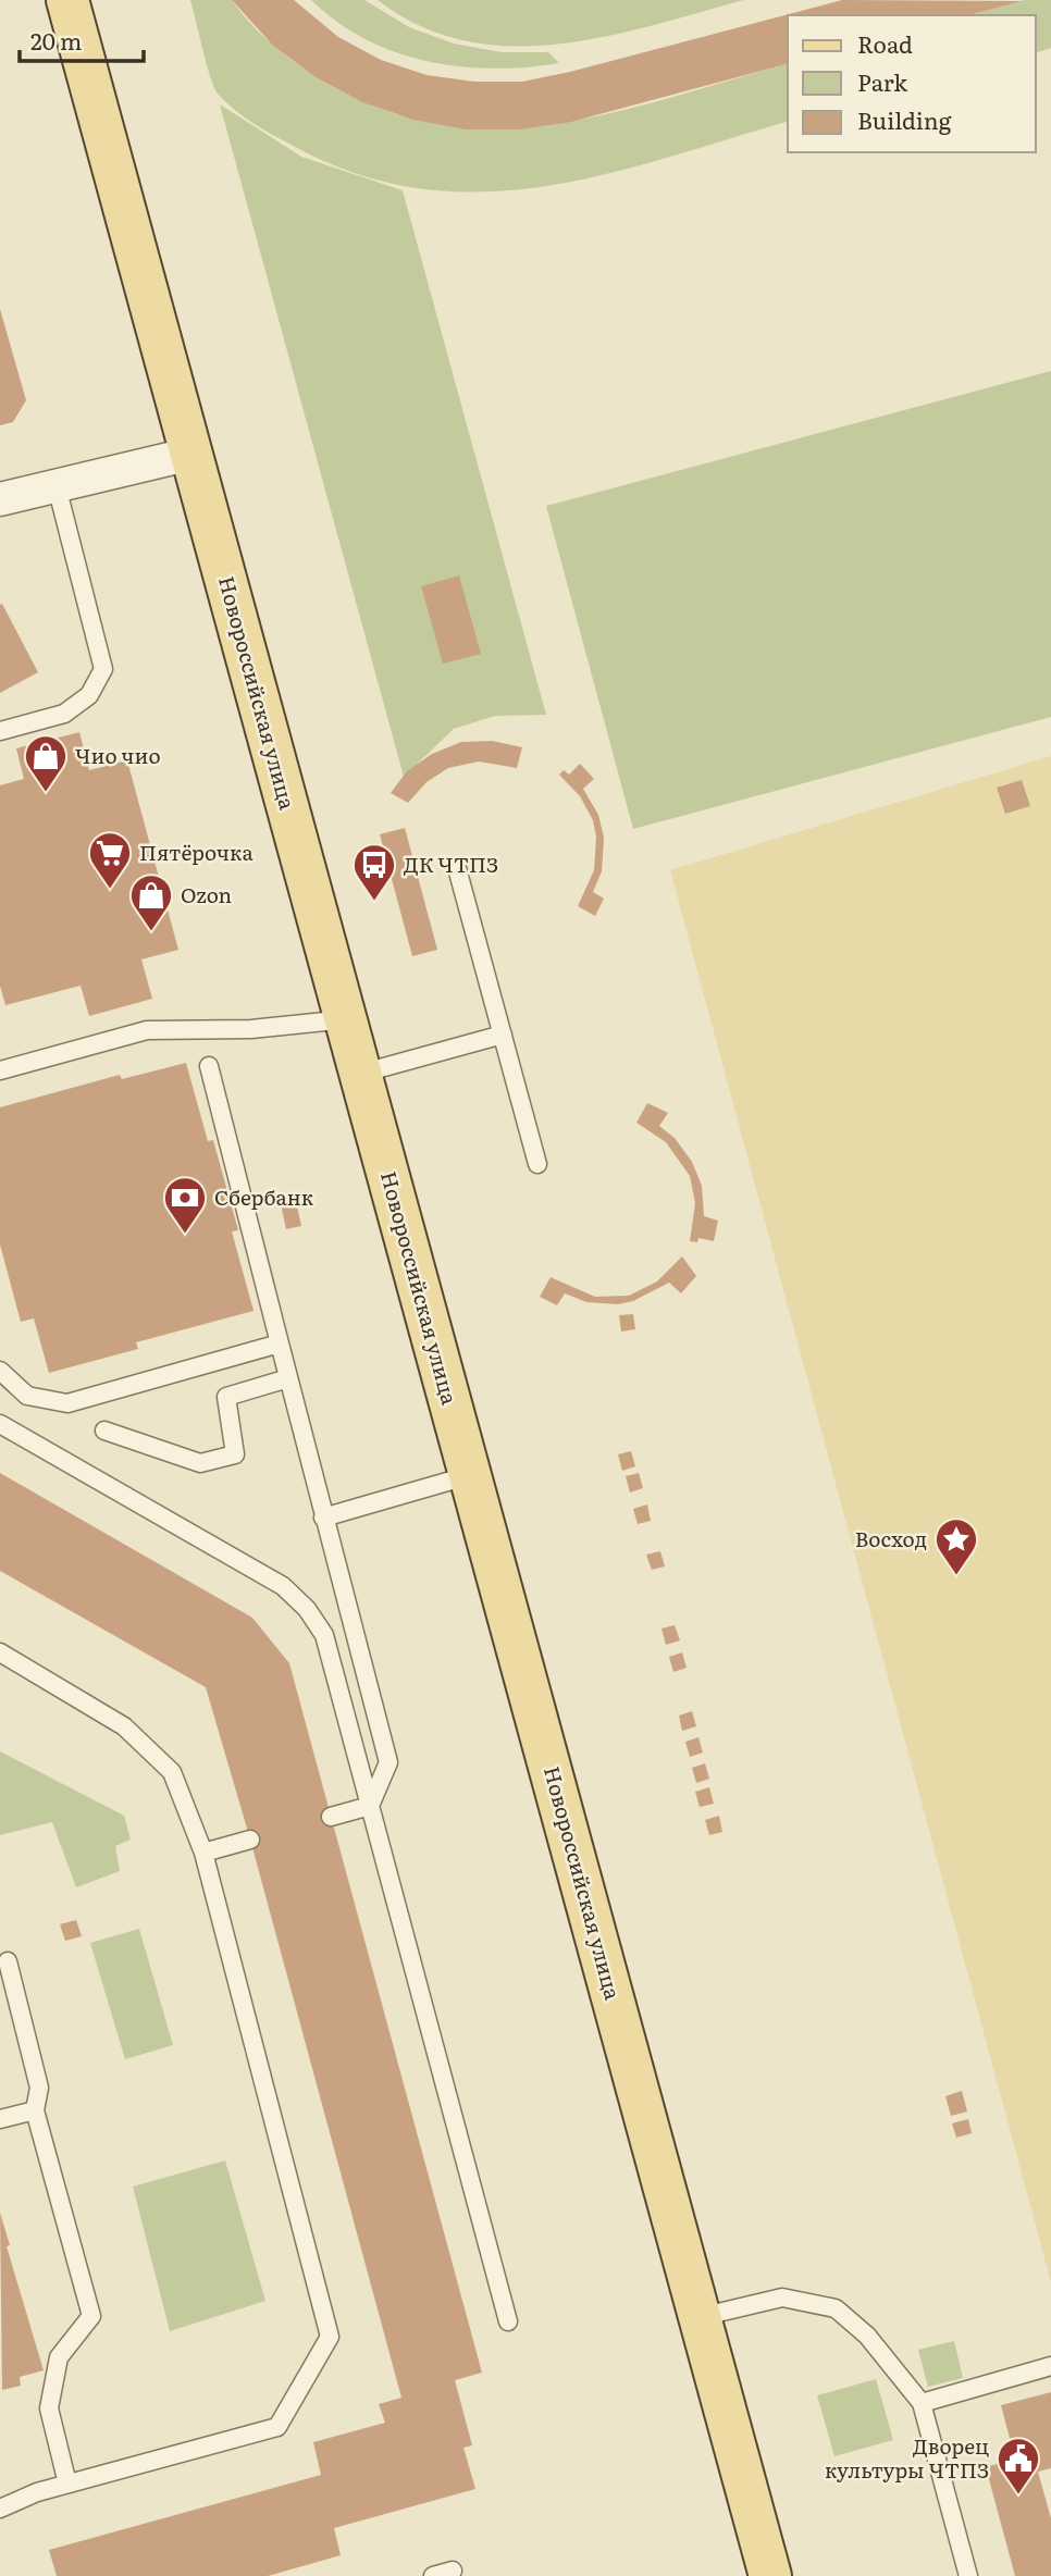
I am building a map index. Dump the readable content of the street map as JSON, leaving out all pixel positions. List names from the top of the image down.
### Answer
{
  "streets": {
    "main road": ["Новороссийская улица"]
  },
  "places": {
    "shop": ["Чио чио", "Ozon"],
    "supermarket": ["Пятёрочка"],
    "bus stop": ["ДК ЧТПЗ"],
    "bank": ["Сбербанк"],
    "place": ["Восход"],
    "public building": ["Дворец культуры ЧТПЗ"]
  },
  "legend": ["Road", "Park", "Building"],
  "scale_bar": "20 m"
}
